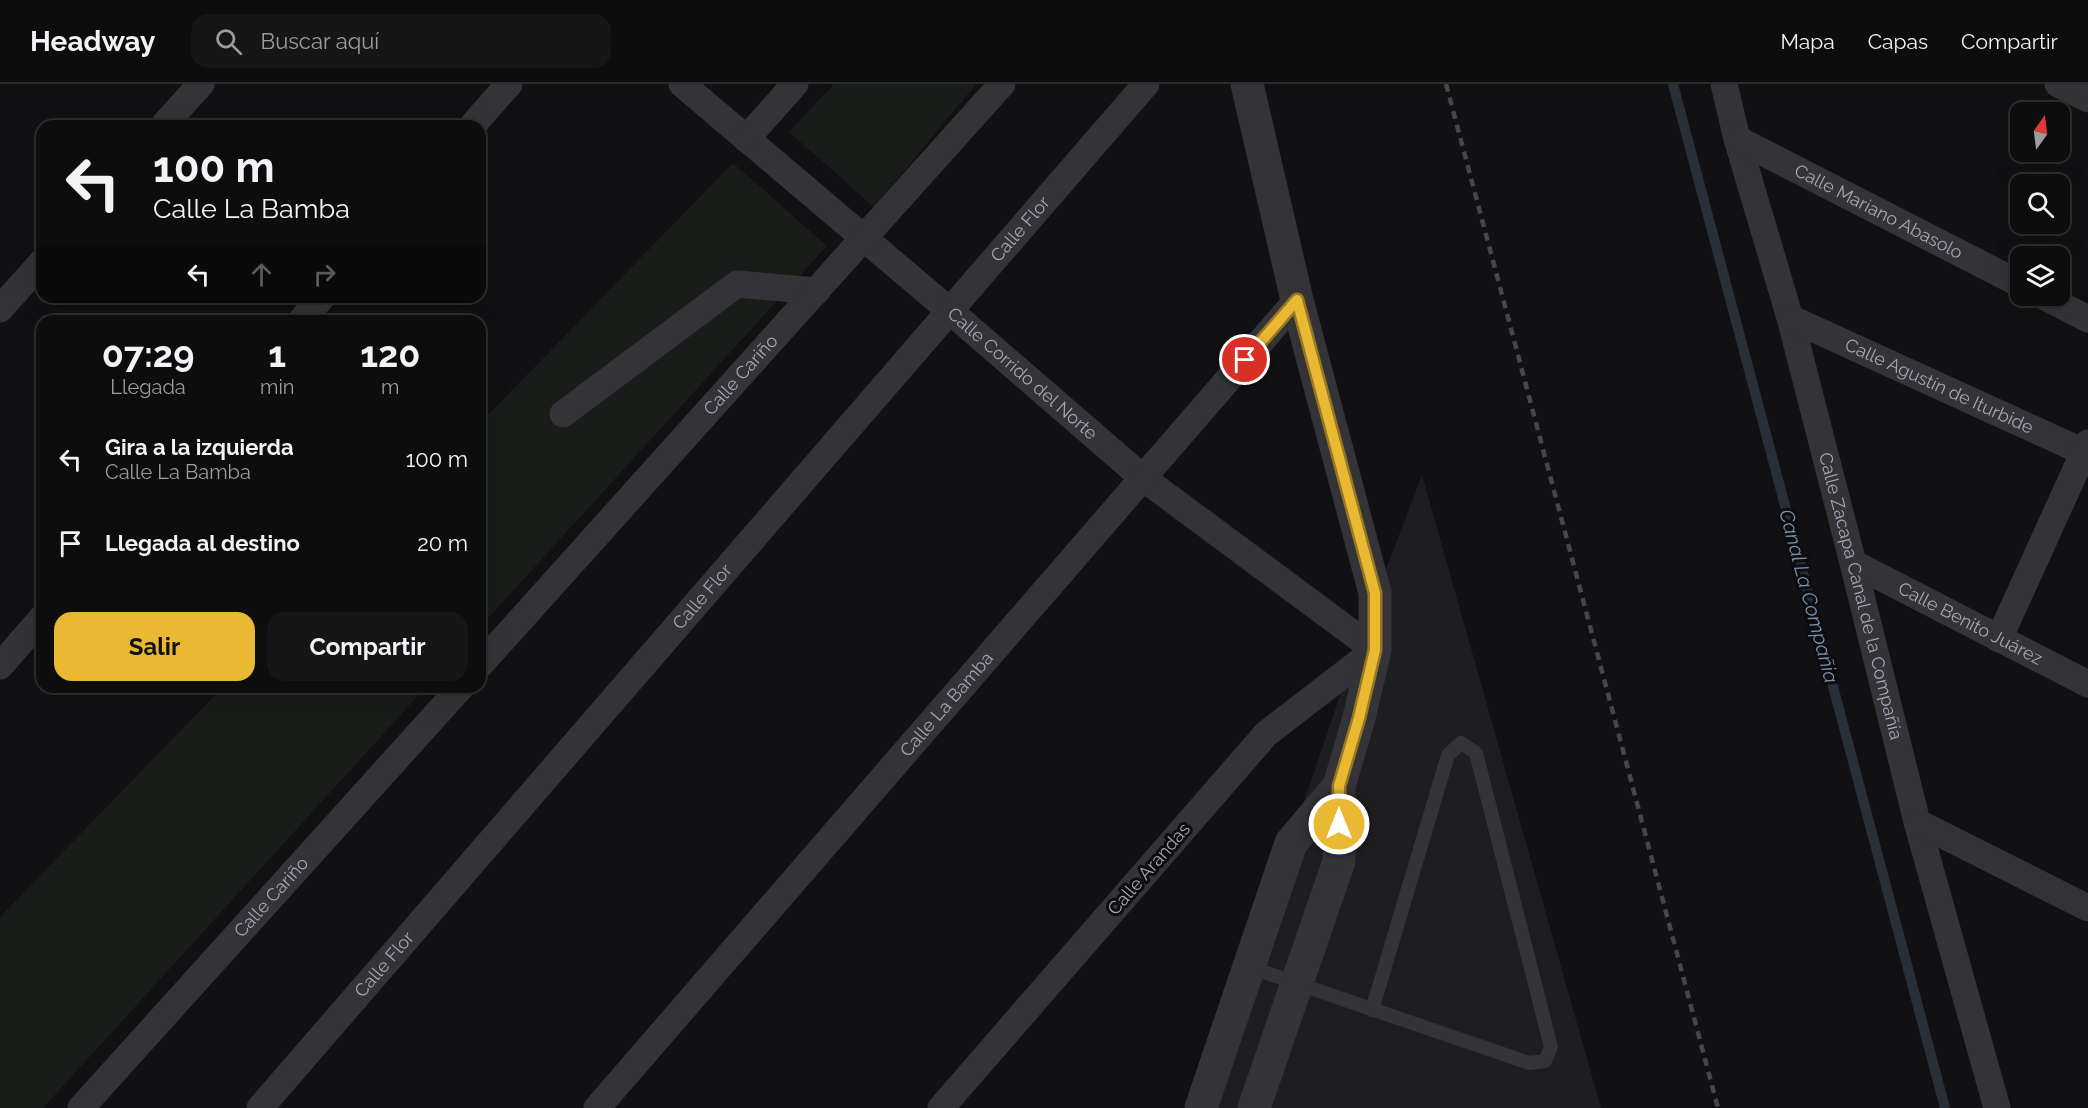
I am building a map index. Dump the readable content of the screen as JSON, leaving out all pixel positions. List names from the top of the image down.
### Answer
{
  "streets": {
    "street": [
      "Calle Mariano Abasolo",
      "Calle Flor",
      "Calle Corrido del Norte",
      "Calle Cariño",
      "Calle Agustín de Iturbide",
      "Calle Zacapa Canal de la Compañía",
      "Calle Benito Juárez",
      "Calle La Bamba",
      "Calle Arandas"
    ]
  },
  "crossings": [
    ["Calle Mariano Abasolo", "Calle Zacapa Canal de la Compañía"],
    ["Calle Flor", "Calle Corrido del Norte"],
    ["Calle Corrido del Norte", "Calle Cariño"],
    ["Calle Corrido del Norte", "Calle La Bamba"],
    ["Calle Corrido del Norte", "Calle Arandas"],
    ["Calle Agustín de Iturbide", "Calle Zacapa Canal de la Compañía"],
    ["Calle Zacapa Canal de la Compañía", "Calle Benito Juárez"]
  ],
  "water": ["Canal La Compañia"],
  "north": "top",
  "page": {
    "header": "Headway",
    "search": "Buscar aquí",
    "nav": ["Mapa", "Capas", "Compartir"],
    "turn": ["100 m", "Calle La Bamba"],
    "eta": [
      "07:29",
      "Llegada",
      "1",
      "min",
      "120",
      "m"
    ],
    "list": [
      {
        "name": "Gira a la izquierda",
        "note": "Calle La Bamba",
        "value": "100 m"
      },
      {
        "name": "Llegada al destino",
        "value": "20 m"
      }
    ],
    "buttons": ["Salir", "Compartir"]
  }
}
